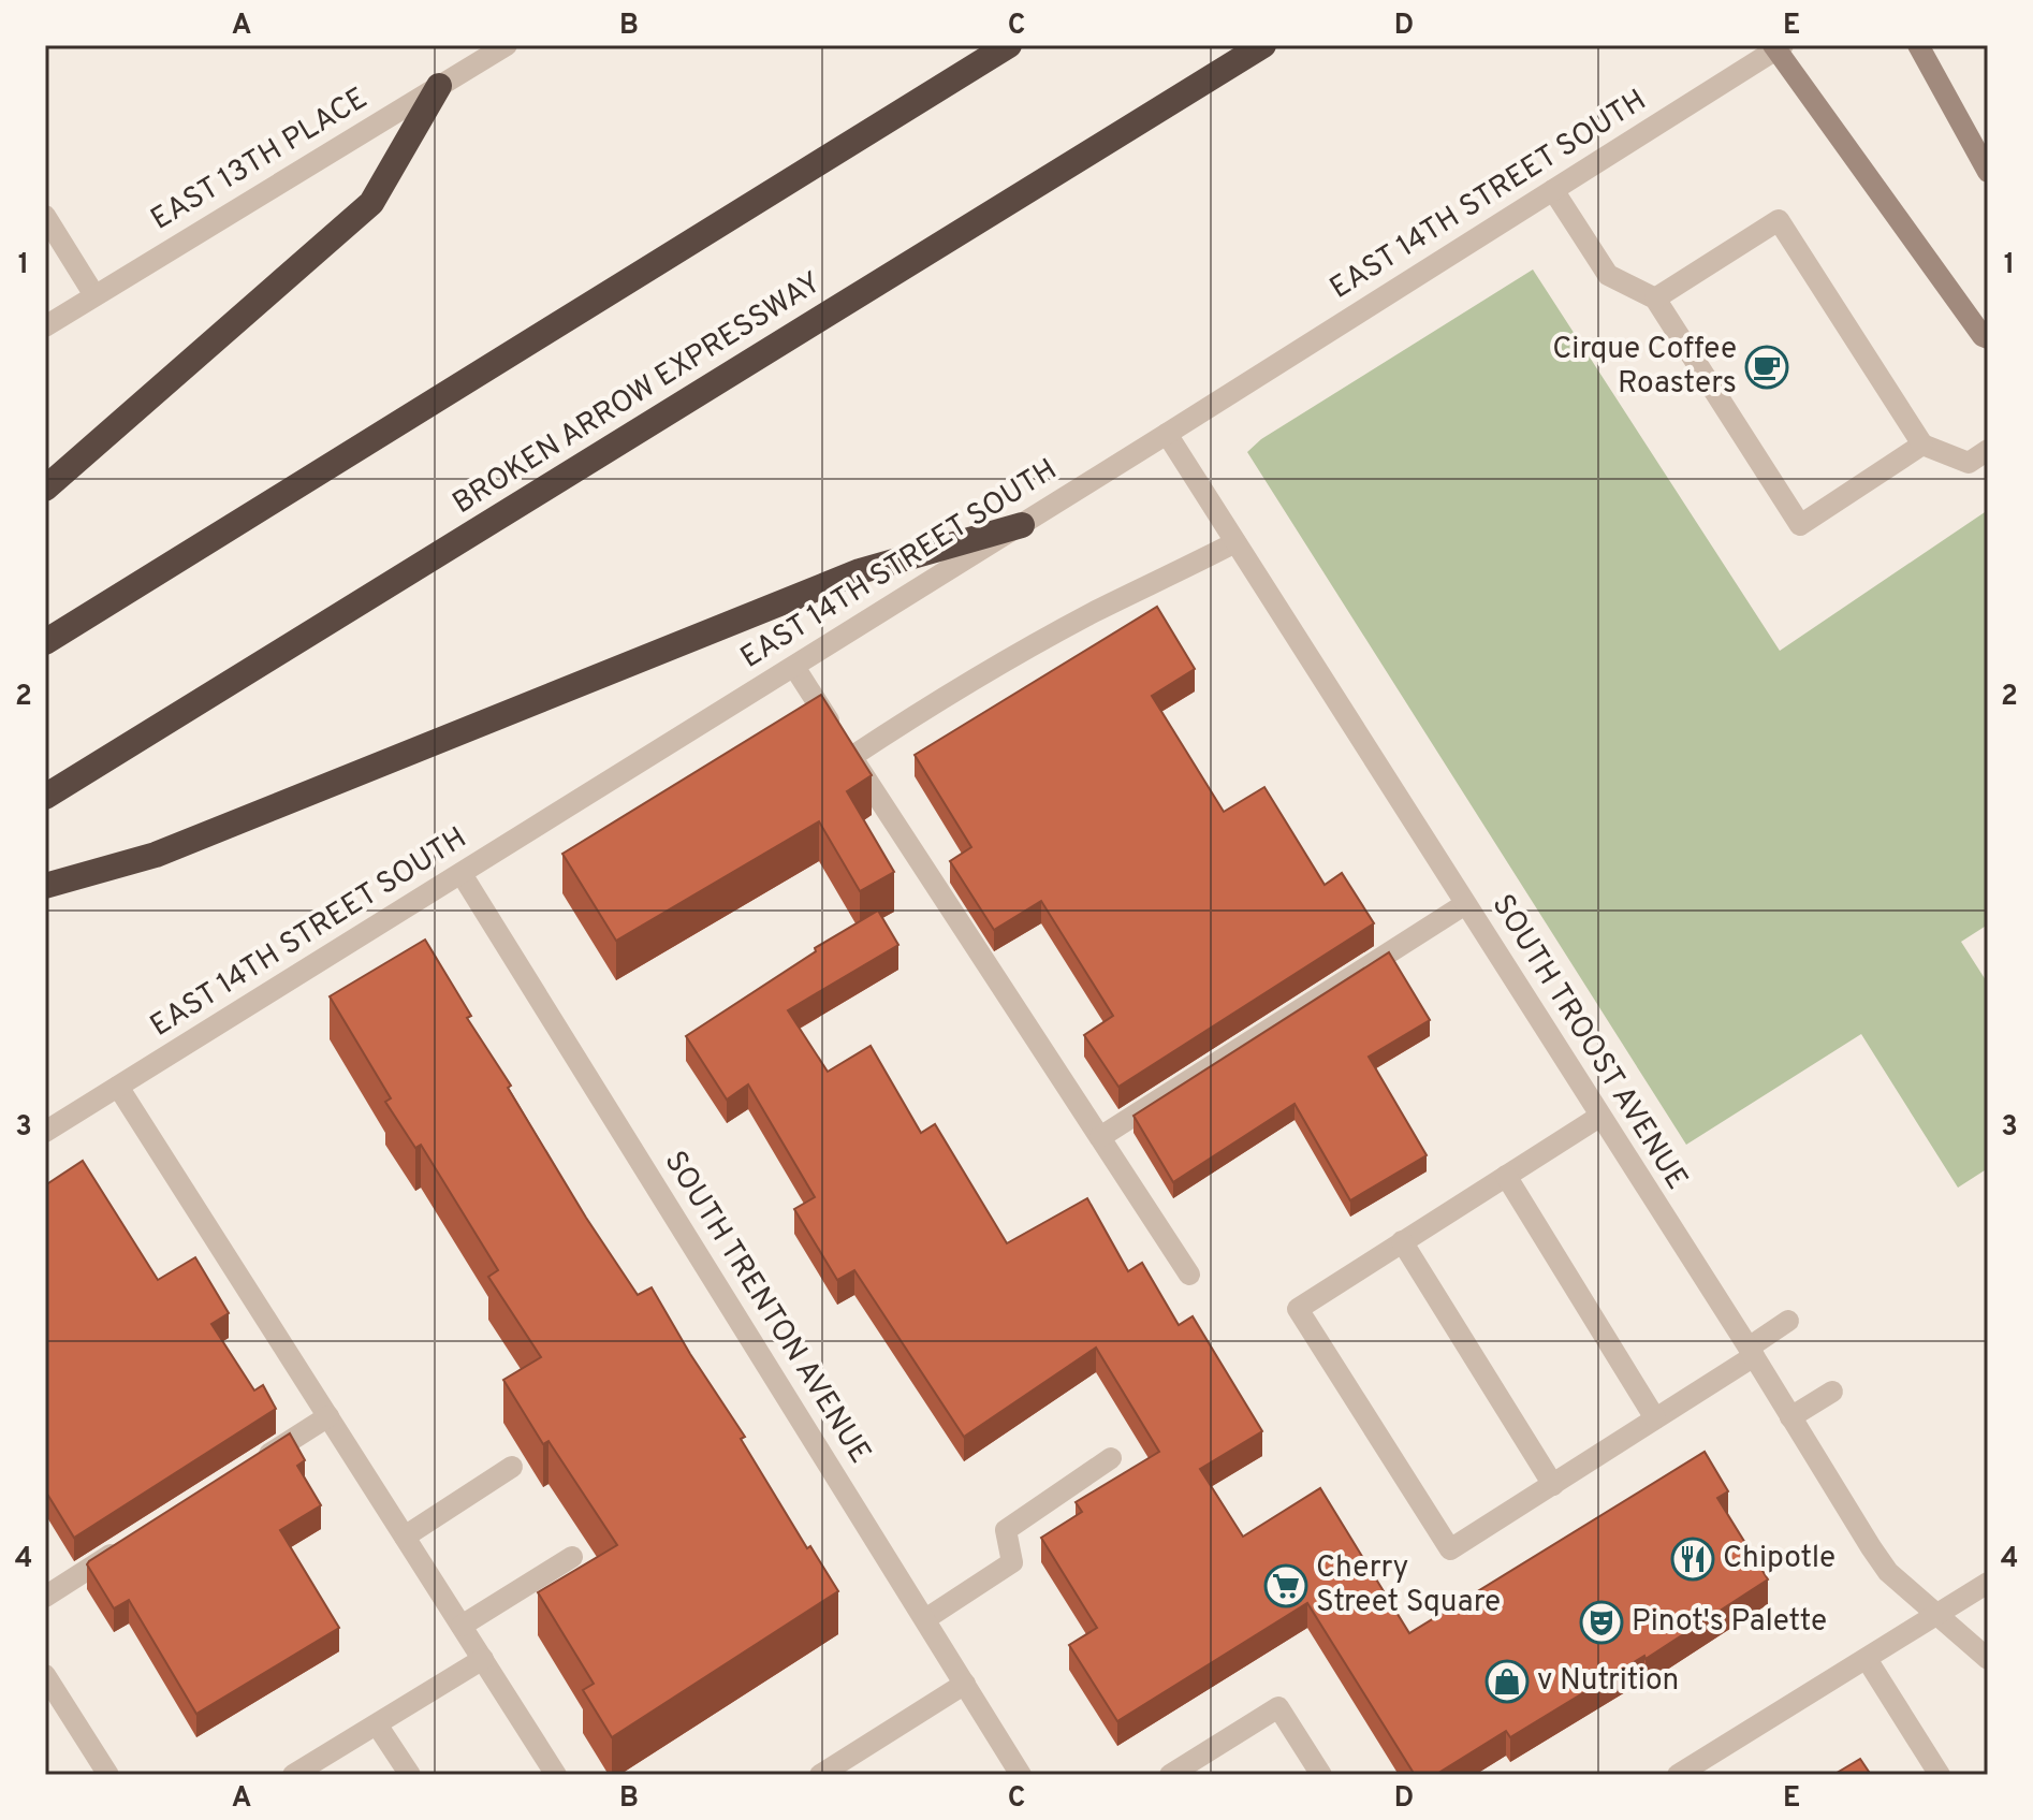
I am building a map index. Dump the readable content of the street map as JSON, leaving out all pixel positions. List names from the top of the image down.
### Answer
{
  "streets": {
    "highway": ["BROKEN ARROW EXPRESSWAY"],
    "street": [
      "EAST 13TH PLACE",
      "EAST 14TH STREET SOUTH",
      "SOUTH TROOST AVENUE",
      "SOUTH TRENTON AVENUE"
    ]
  },
  "crossings": [
    ["EAST 14TH STREET SOUTH", "SOUTH TROOST AVENUE"],
    ["EAST 14TH STREET SOUTH", "SOUTH TRENTON AVENUE"]
  ],
  "places": {
    "cafe": ["Cirque Coffee Roasters"],
    "restaurant": ["Chipotle"],
    "supermarket": ["Cherry Street Square"],
    "theatre": ["Pinot's Palette"],
    "shop": ["v Nutrition"]
  },
  "grid": {
    "columns": [
      "A",
      "B",
      "C",
      "D",
      "E"
    ],
    "rows": [
      "1",
      "2",
      "3",
      "4"
    ]
  }
}
